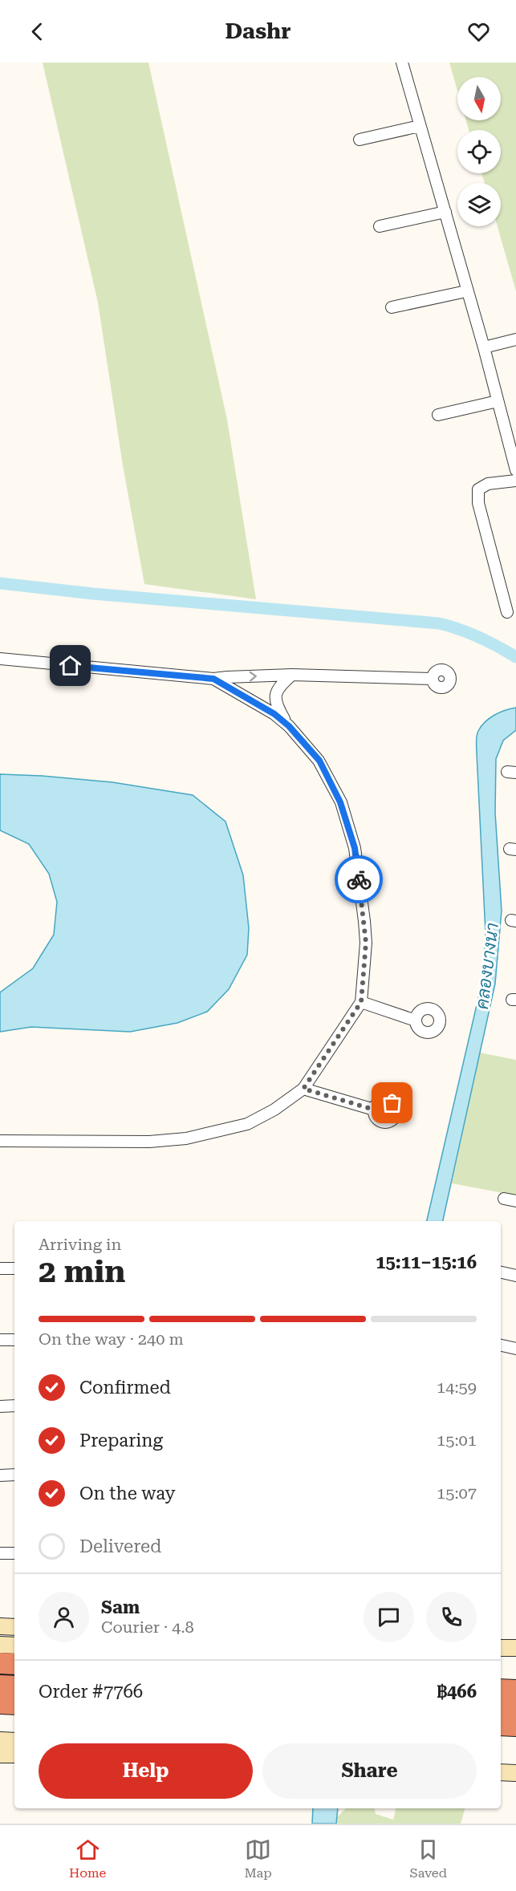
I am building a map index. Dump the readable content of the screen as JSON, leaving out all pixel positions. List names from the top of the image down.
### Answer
{
  "water": ["คลองบางนา"],
  "north": "bottom",
  "page": {
    "header": "Dashr",
    "heading": ["2 min", "Arriving in", "15:11–15:16"],
    "panel": [
      "Sam",
      "Courier · 4.8",
      "Order #7766",
      "฿466"
    ],
    "bar": "On the way · 240 m",
    "list": [
      ["Confirmed", "14:59"],
      ["Preparing", "15:01"],
      ["On the way", "15:07"],
      "Delivered"
    ],
    "buttons": ["Help", "Share"],
    "tabs": ["Home", "Map", "Saved"]
  }
}
